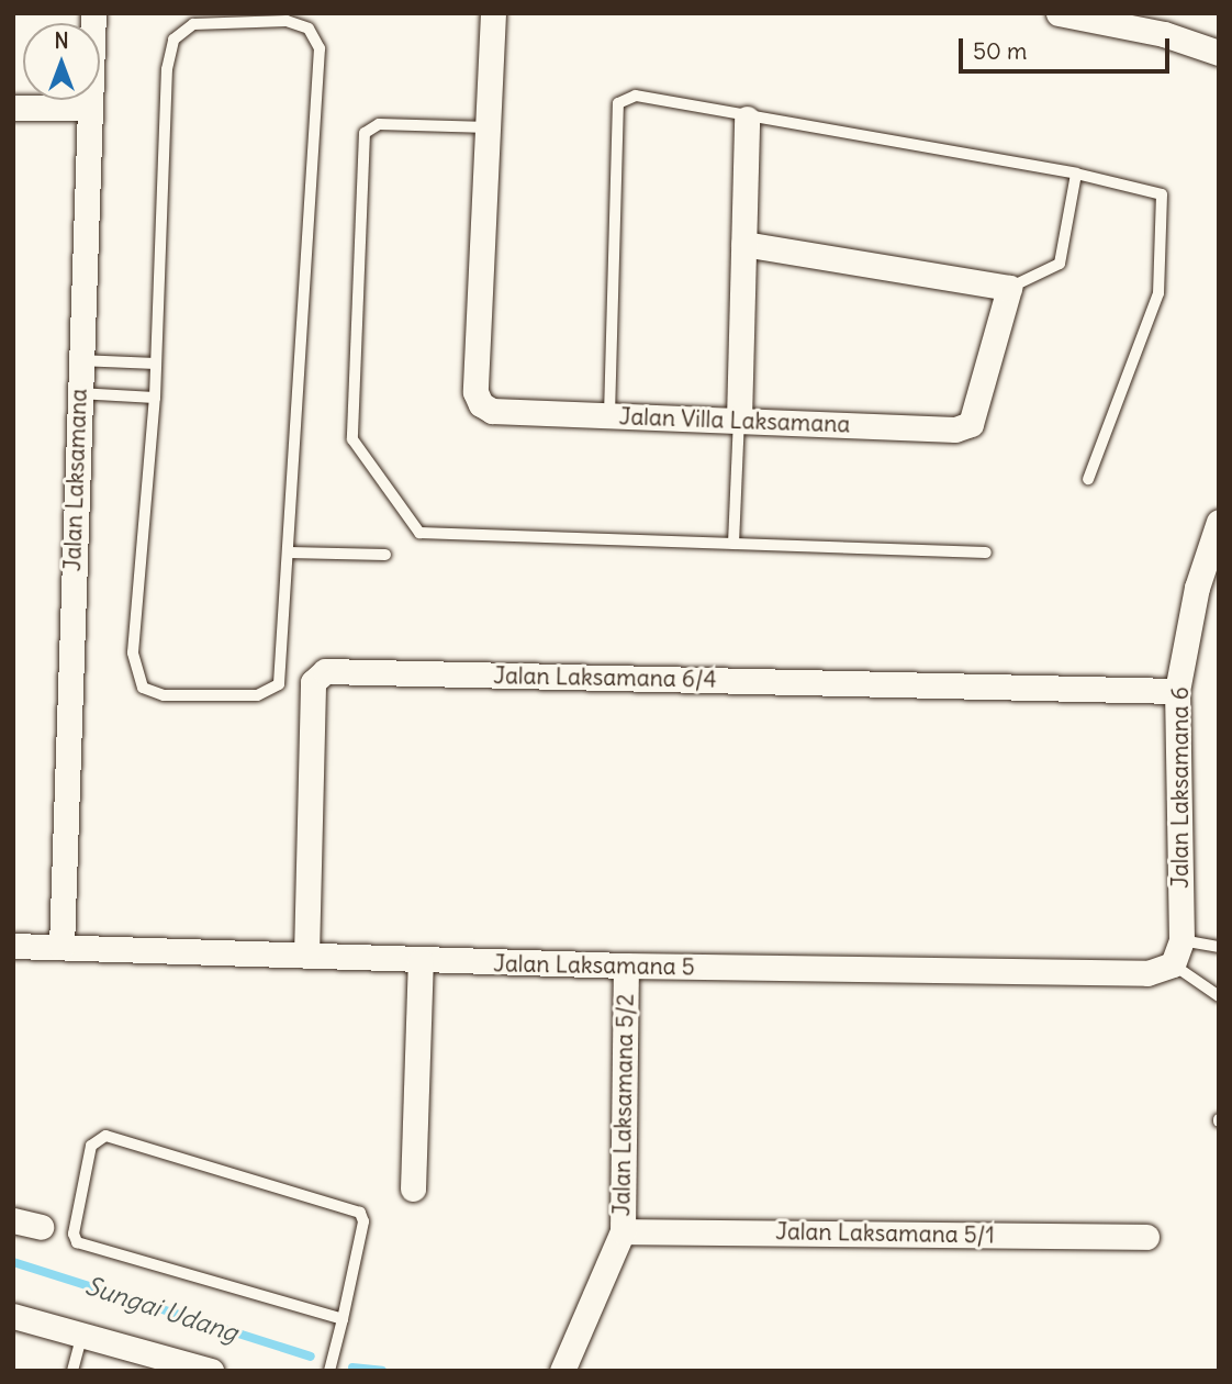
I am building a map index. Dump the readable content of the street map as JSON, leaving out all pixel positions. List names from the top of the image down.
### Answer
{
  "streets": {
    "street": [
      "Jalan Villa Laksamana",
      "Jalan Laksamana",
      "Jalan Laksamana 6/4",
      "Jalan Laksamana 6",
      "Jalan Laksamana 5",
      "Jalan Laksamana 5/2",
      "Jalan Laksamana 5/1"
    ]
  },
  "crossings": [
    ["Jalan Laksamana", "Jalan Laksamana 5"],
    ["Jalan Laksamana 6/4", "Jalan Laksamana 6"],
    ["Jalan Laksamana 6/4", "Jalan Laksamana 5"],
    ["Jalan Laksamana 6", "Jalan Laksamana 5"],
    ["Jalan Laksamana 5", "Jalan Laksamana 5/2"],
    ["Jalan Laksamana 5/2", "Jalan Laksamana 5/1"]
  ],
  "water": ["Sungai Udang"],
  "scale_bar": "50 m",
  "north": "top"
}
